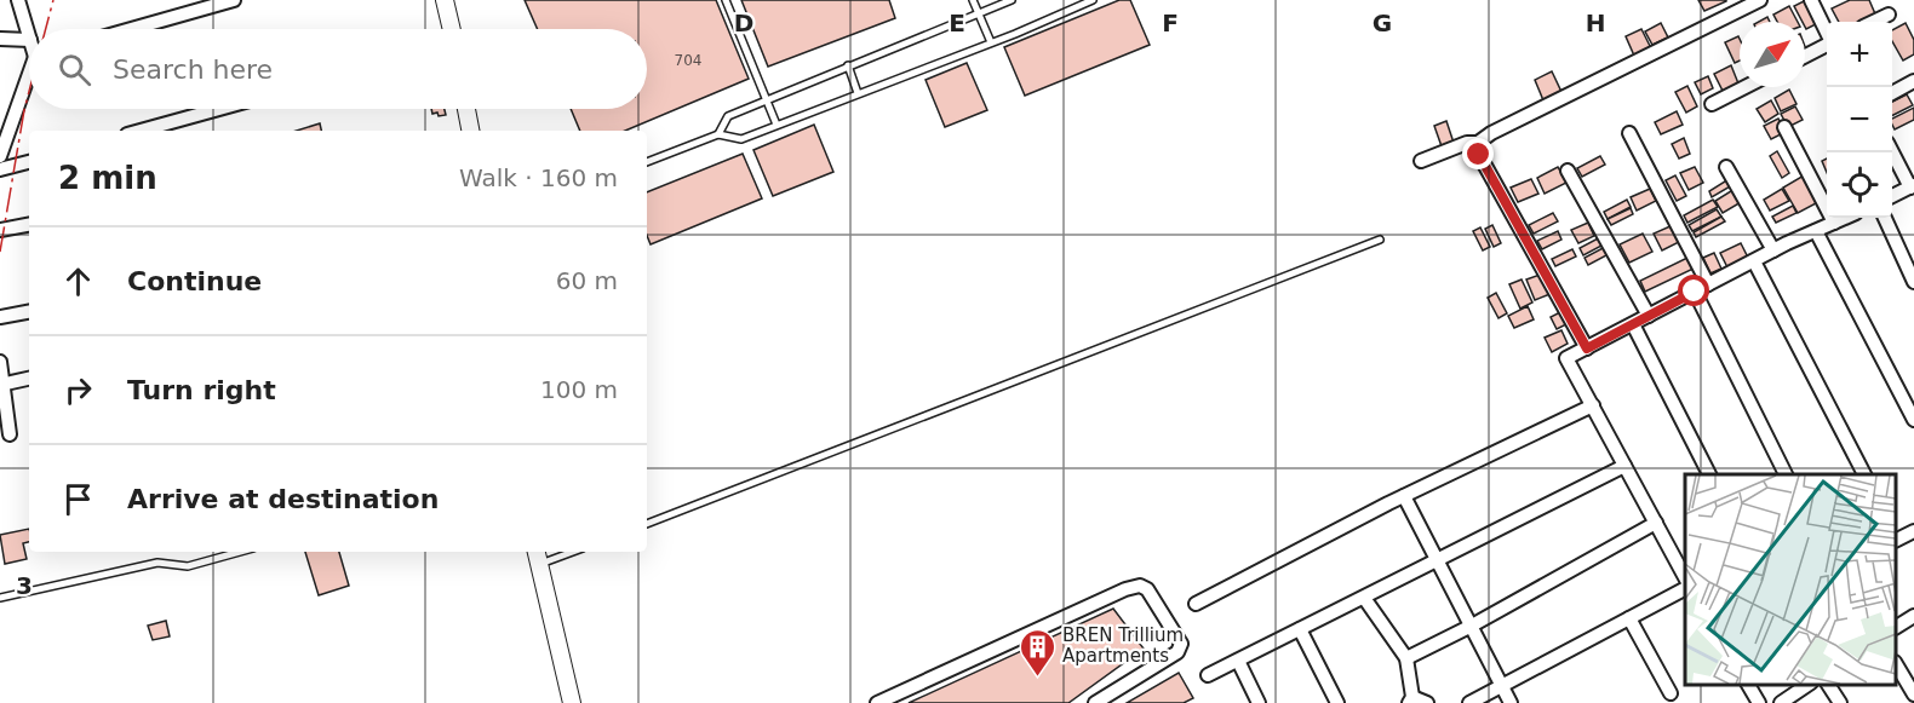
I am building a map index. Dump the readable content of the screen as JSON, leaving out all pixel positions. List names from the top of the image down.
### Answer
{
  "places": {
    "building": ["BREN Trillium Apartments"]
  },
  "house_numbers": ["704"],
  "north": "top right",
  "page": {
    "map_buttons": ["+", "−"],
    "search": "Search here",
    "heading": ["2 min", "Walk · 160 m"],
    "list": [
      ["Continue", "60 m"],
      ["Turn right", "100 m"],
      "Arrive at destination"
    ]
  },
  "grid": {
    "columns": [
      "D",
      "E",
      "F",
      "G",
      "H"
    ],
    "rows": ["3"]
  }
}
